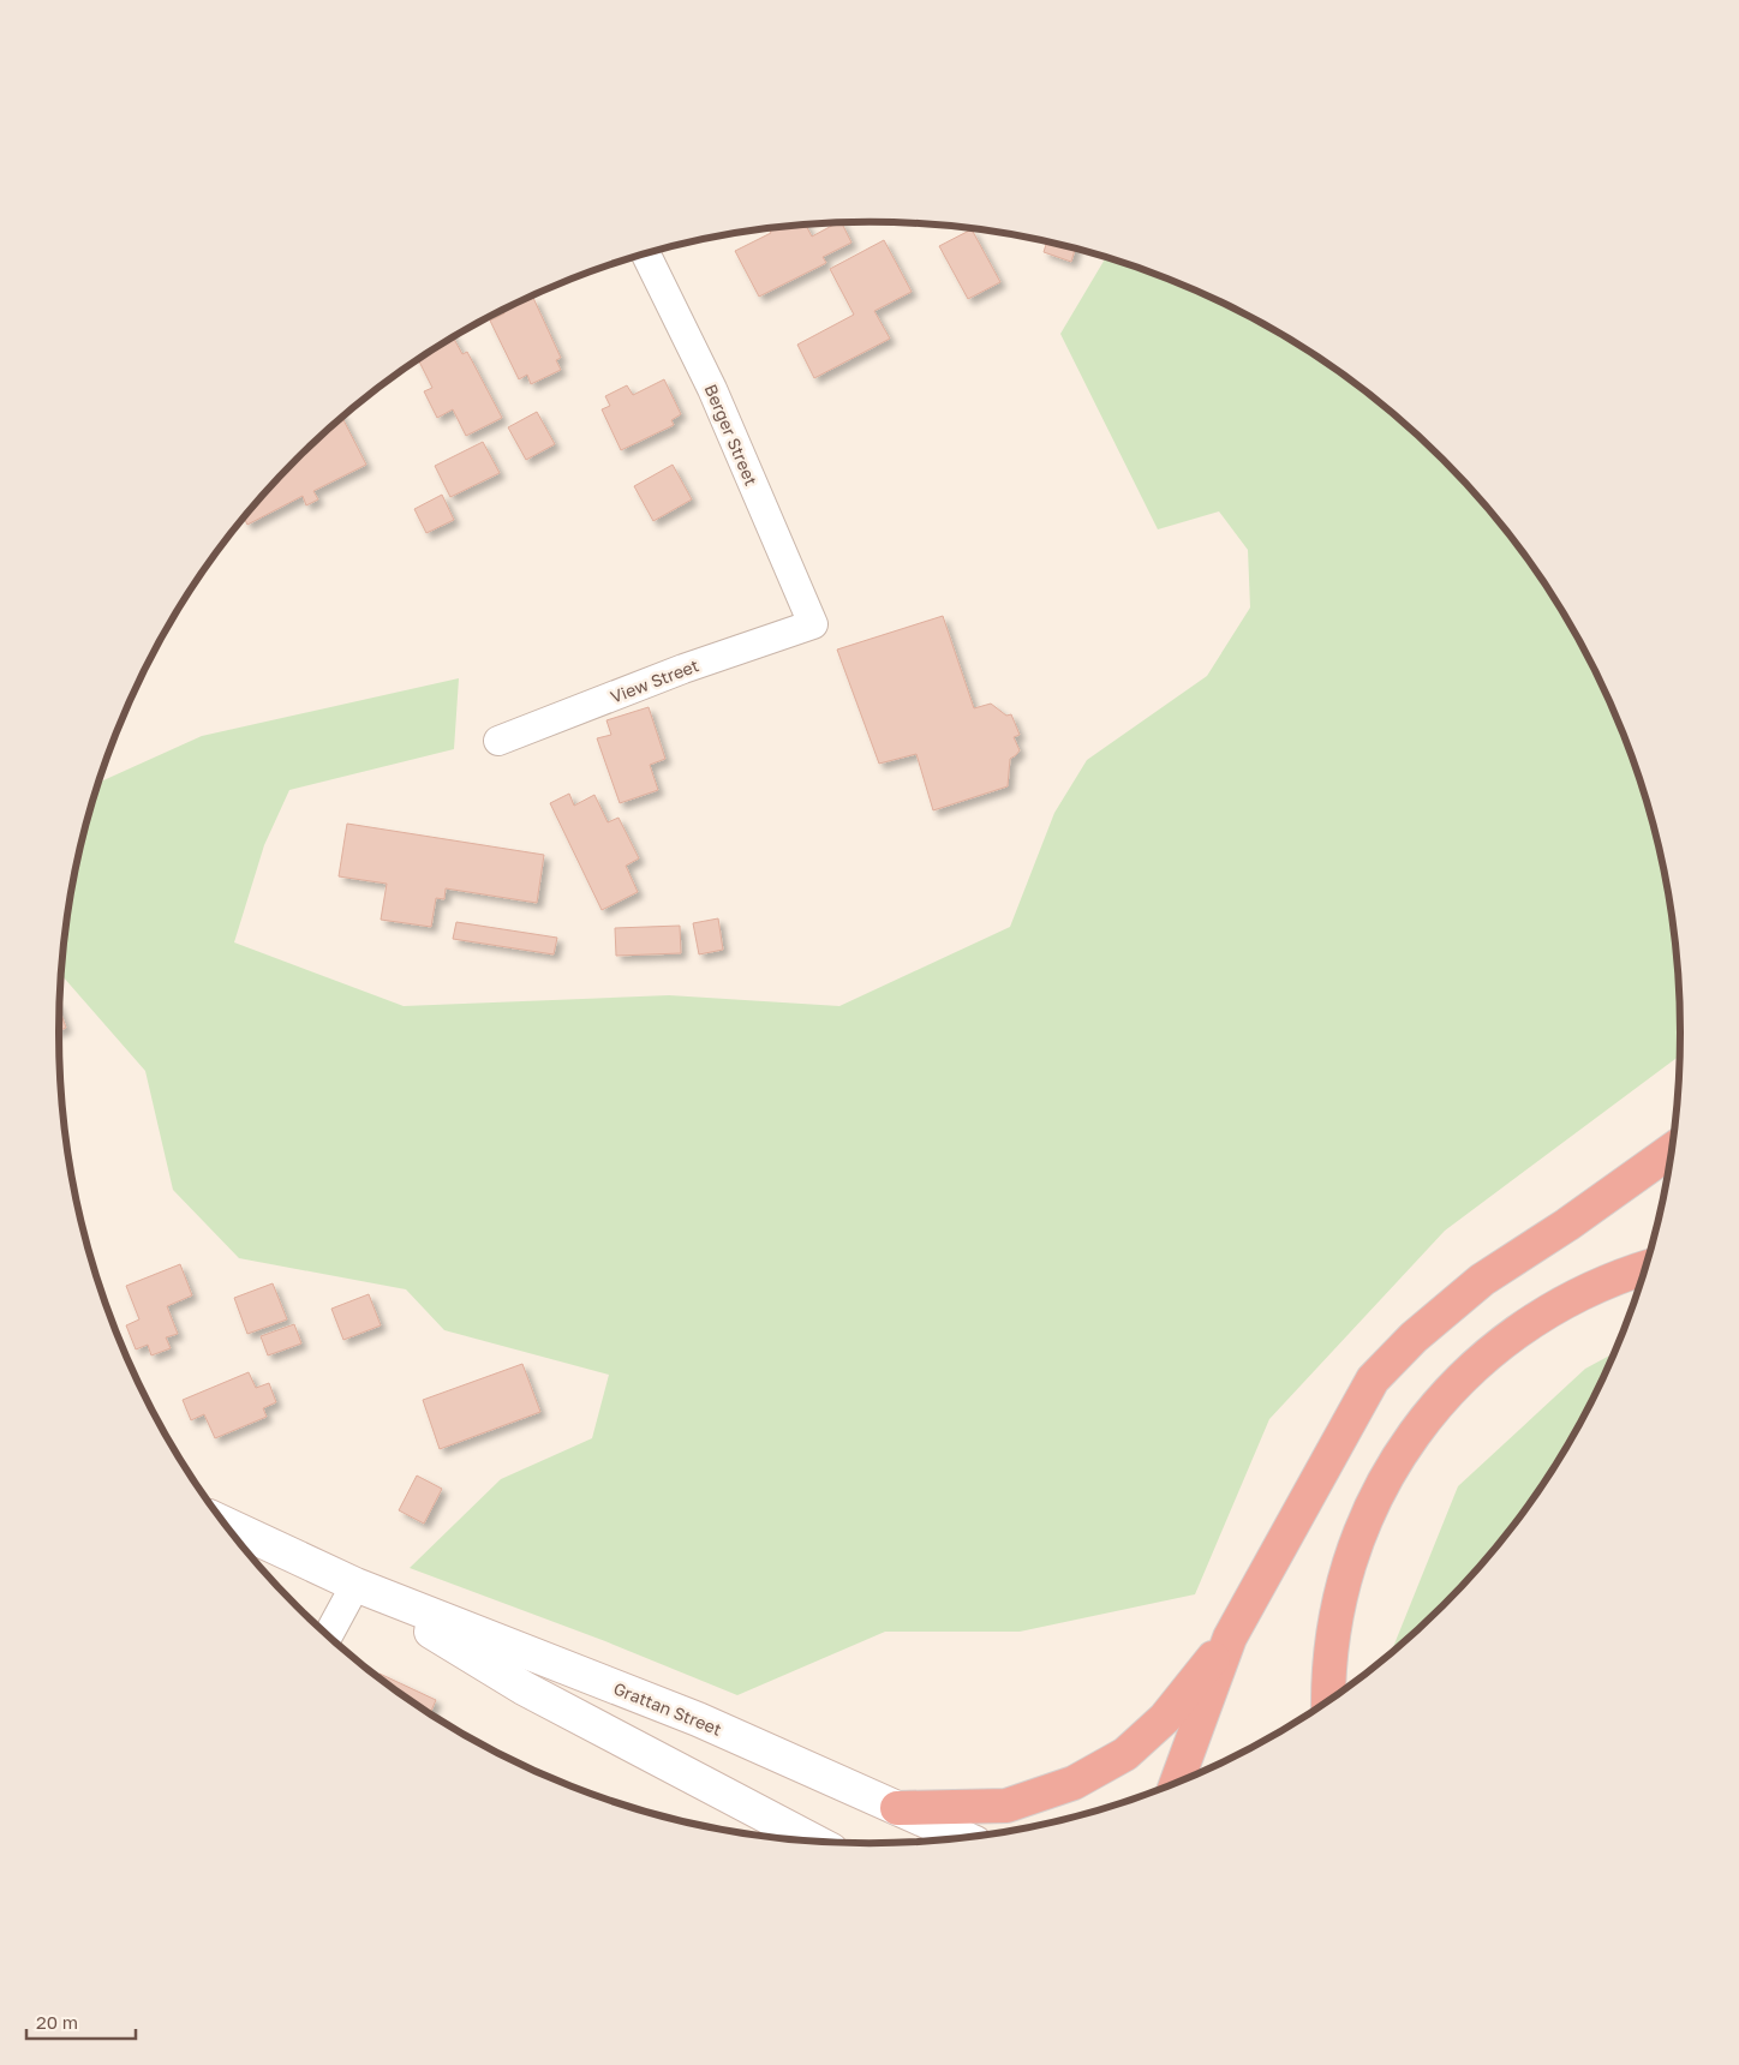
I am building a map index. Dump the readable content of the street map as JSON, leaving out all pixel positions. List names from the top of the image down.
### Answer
{
  "streets": {
    "main road": ["Grattan Street"],
    "street": ["Berger Street", "View Street"]
  },
  "crossings": [
    ["Berger Street", "View Street"]
  ],
  "scale_bar": "20 m"
}
